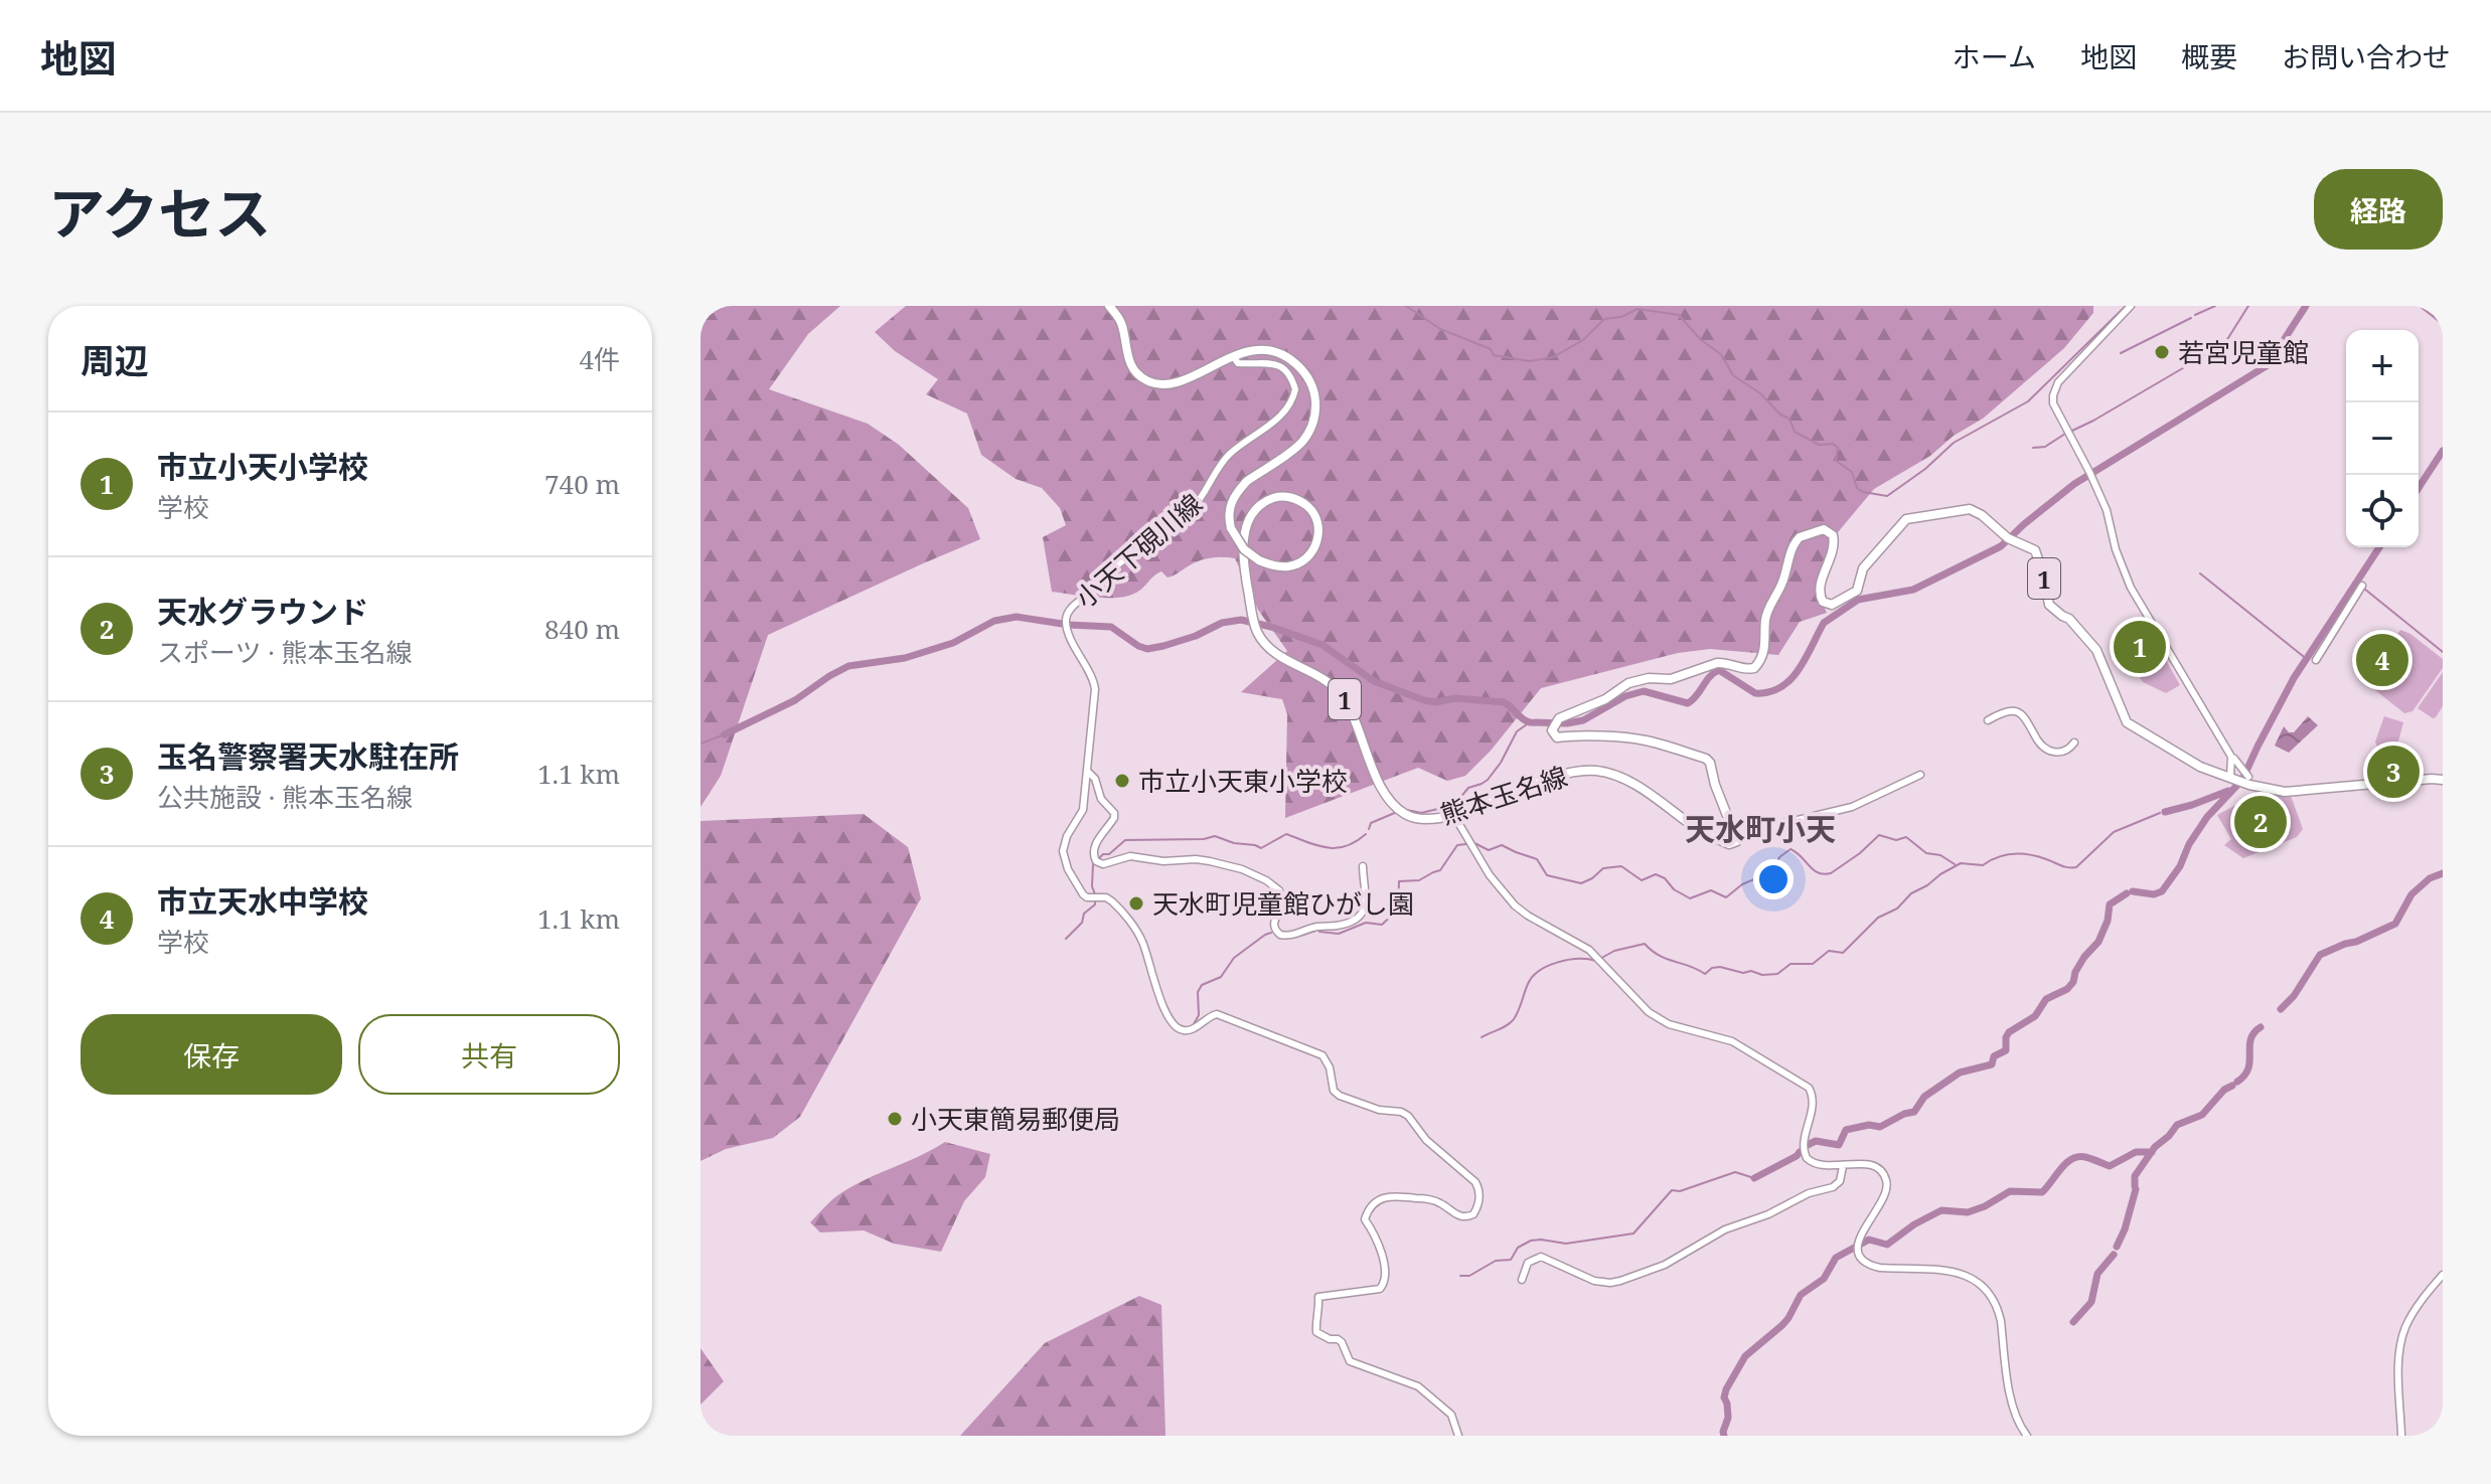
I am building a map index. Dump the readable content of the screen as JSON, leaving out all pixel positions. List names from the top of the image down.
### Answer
{
  "streets": {
    "main road": ["1", "熊本玉名線"],
    "street": ["小天下硯川線"]
  },
  "crossings": [
    ["小天下硯川線", "熊本玉名線"]
  ],
  "districts": ["天水町小天"],
  "places": [
    "若宮児童館",
    "市立小天東小学校",
    "天水町児童館ひがし園",
    "小天東簡易郵便局"
  ],
  "page": {
    "header": "地図",
    "nav": [
      "ホーム",
      "地図",
      "概要",
      "お問い合わせ"
    ],
    "title": "アクセス",
    "buttons": [
      "経路",
      ["保存", "共有"]
    ],
    "heading": ["周辺", "4件"],
    "map_buttons": ["+", "−"],
    "list": [
      {
        "mark": "1",
        "name": "市立小天小学校",
        "note": "学校",
        "value": "740 m"
      },
      {
        "mark": "2",
        "name": "天水グラウンド",
        "note": "スポーツ · 熊本玉名線",
        "value": "840 m"
      },
      {
        "mark": "3",
        "name": "玉名警察署天水駐在所",
        "note": "公共施設 · 熊本玉名線",
        "value": "1.1 km"
      },
      {
        "mark": "4",
        "name": "市立天水中学校",
        "note": "学校",
        "value": "1.1 km"
      }
    ],
    "pins": [
      "1",
      "4",
      "3",
      "2"
    ]
  }
}
